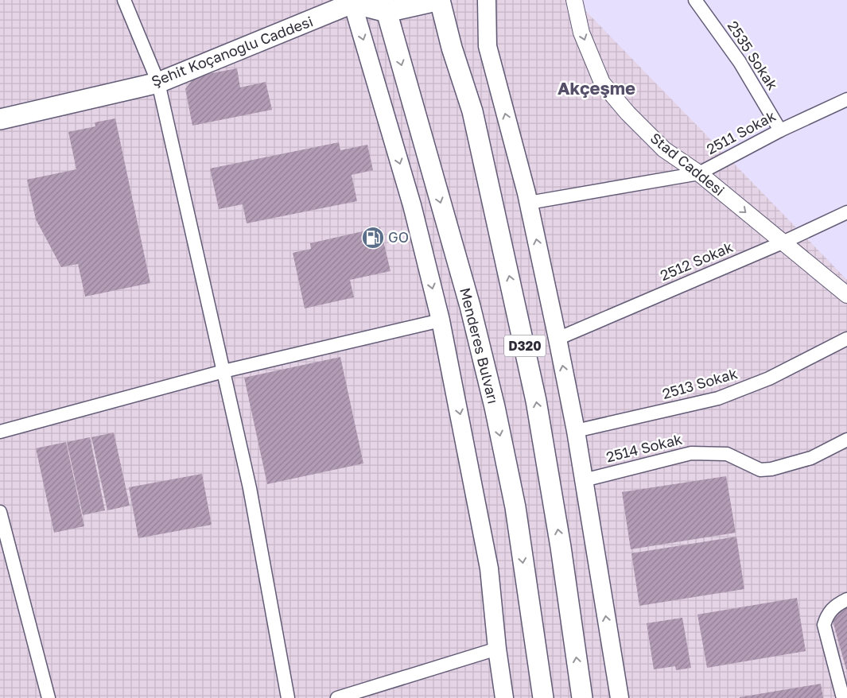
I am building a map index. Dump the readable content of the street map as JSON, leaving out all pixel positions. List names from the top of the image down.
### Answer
{
  "streets": {
    "main road": ["Şehit Koçanoğlu Caddesi", "Menderes Bulvarı", "D320"],
    "street": [
      "2535 Sokak",
      "2511 Sokak",
      "Stad Caddesi",
      "2512 Sokak",
      "2513 Sokak",
      "2514 Sokak"
    ]
  },
  "crossings": [
    ["2535 Sokak", "2511 Sokak"],
    ["2511 Sokak", "Stad Caddesi"],
    ["Stad Caddesi", "2512 Sokak"]
  ],
  "one_way": ["Stad Caddesi"],
  "districts": ["Akçeşme"],
  "places": {
    "fuel station": ["GO"]
  }
}
